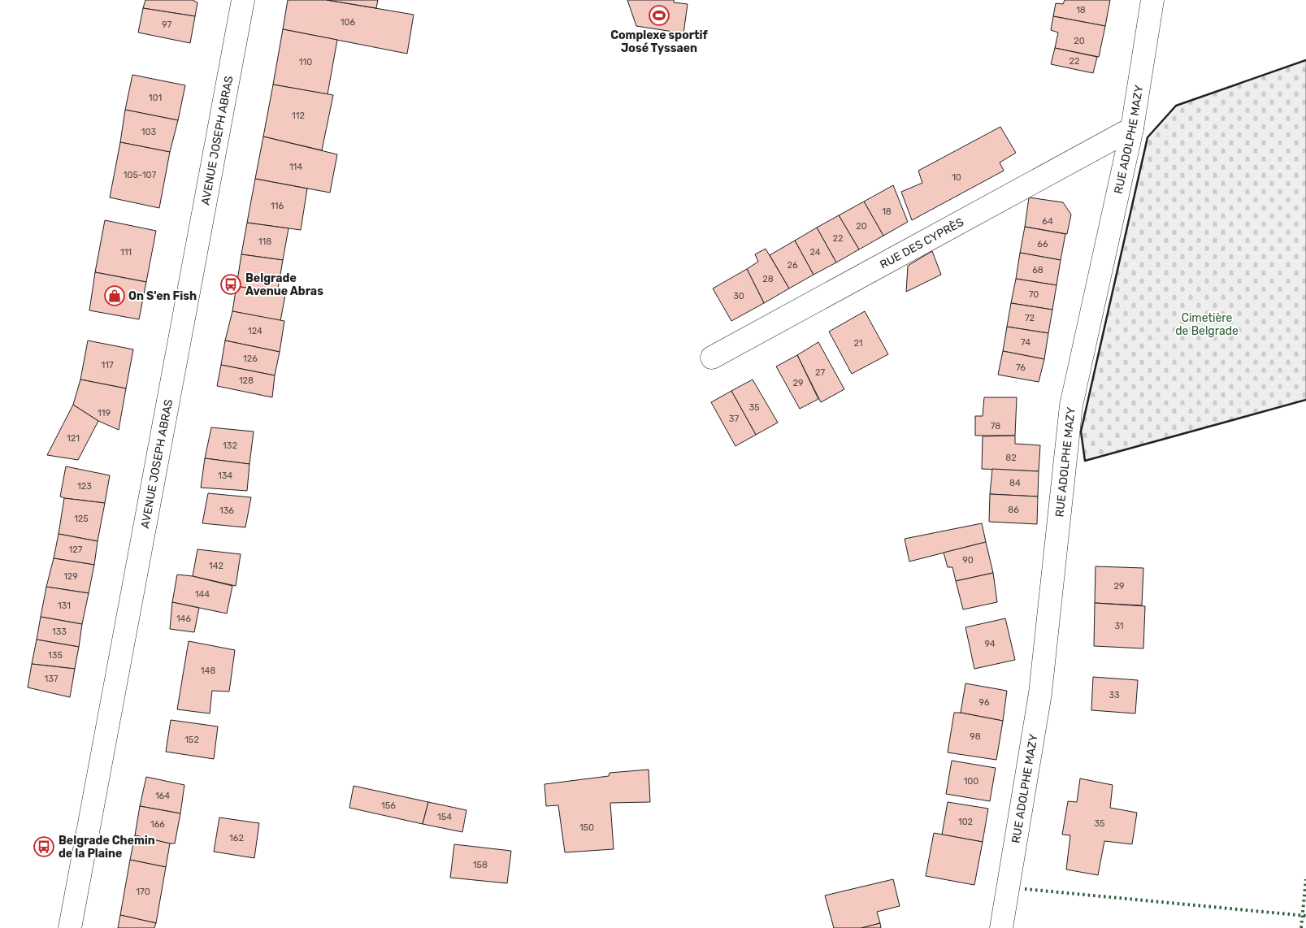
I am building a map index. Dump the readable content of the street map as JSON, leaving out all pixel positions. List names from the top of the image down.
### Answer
{
  "streets": {
    "street": ["RUE ADOLPHE MAZY", "AVENUE JOSEPH ABRAS", "RUE DES CYPRÈS"]
  },
  "crossings": [
    ["RUE ADOLPHE MAZY", "RUE DES CYPRÈS"]
  ],
  "parks": ["Cimetière de Belgrade"],
  "places": {
    "sports": ["Complexe sportif José Tyssaen"],
    "bus stop": ["Belgrade Avenue Abras", "Belgrade Chemin de la Plaine"],
    "shop": ["On S'en Fish"]
  },
  "house_numbers": [
    "18",
    "106",
    "97",
    "20",
    "22",
    "110",
    "101",
    "112",
    "103",
    "114",
    "105-107",
    "10",
    "116",
    "18",
    "64",
    "20",
    "22",
    "118",
    "66",
    "111",
    "24",
    "26",
    "68",
    "28",
    "70",
    "30",
    "72",
    "124",
    "74",
    "21",
    "126",
    "117",
    "76",
    "27",
    "128",
    "29",
    "35",
    "119",
    "37",
    "78",
    "121",
    "132",
    "82",
    "134",
    "84",
    "123",
    "86",
    "136",
    "125",
    "127",
    "90",
    "142",
    "129",
    "29",
    "144",
    "131",
    "146",
    "31",
    "133",
    "94",
    "135",
    "148",
    "137",
    "33",
    "96",
    "98",
    "152",
    "100",
    "164",
    "156",
    "154",
    "102",
    "35",
    "166",
    "150",
    "162",
    "158",
    "170"
  ]
}
